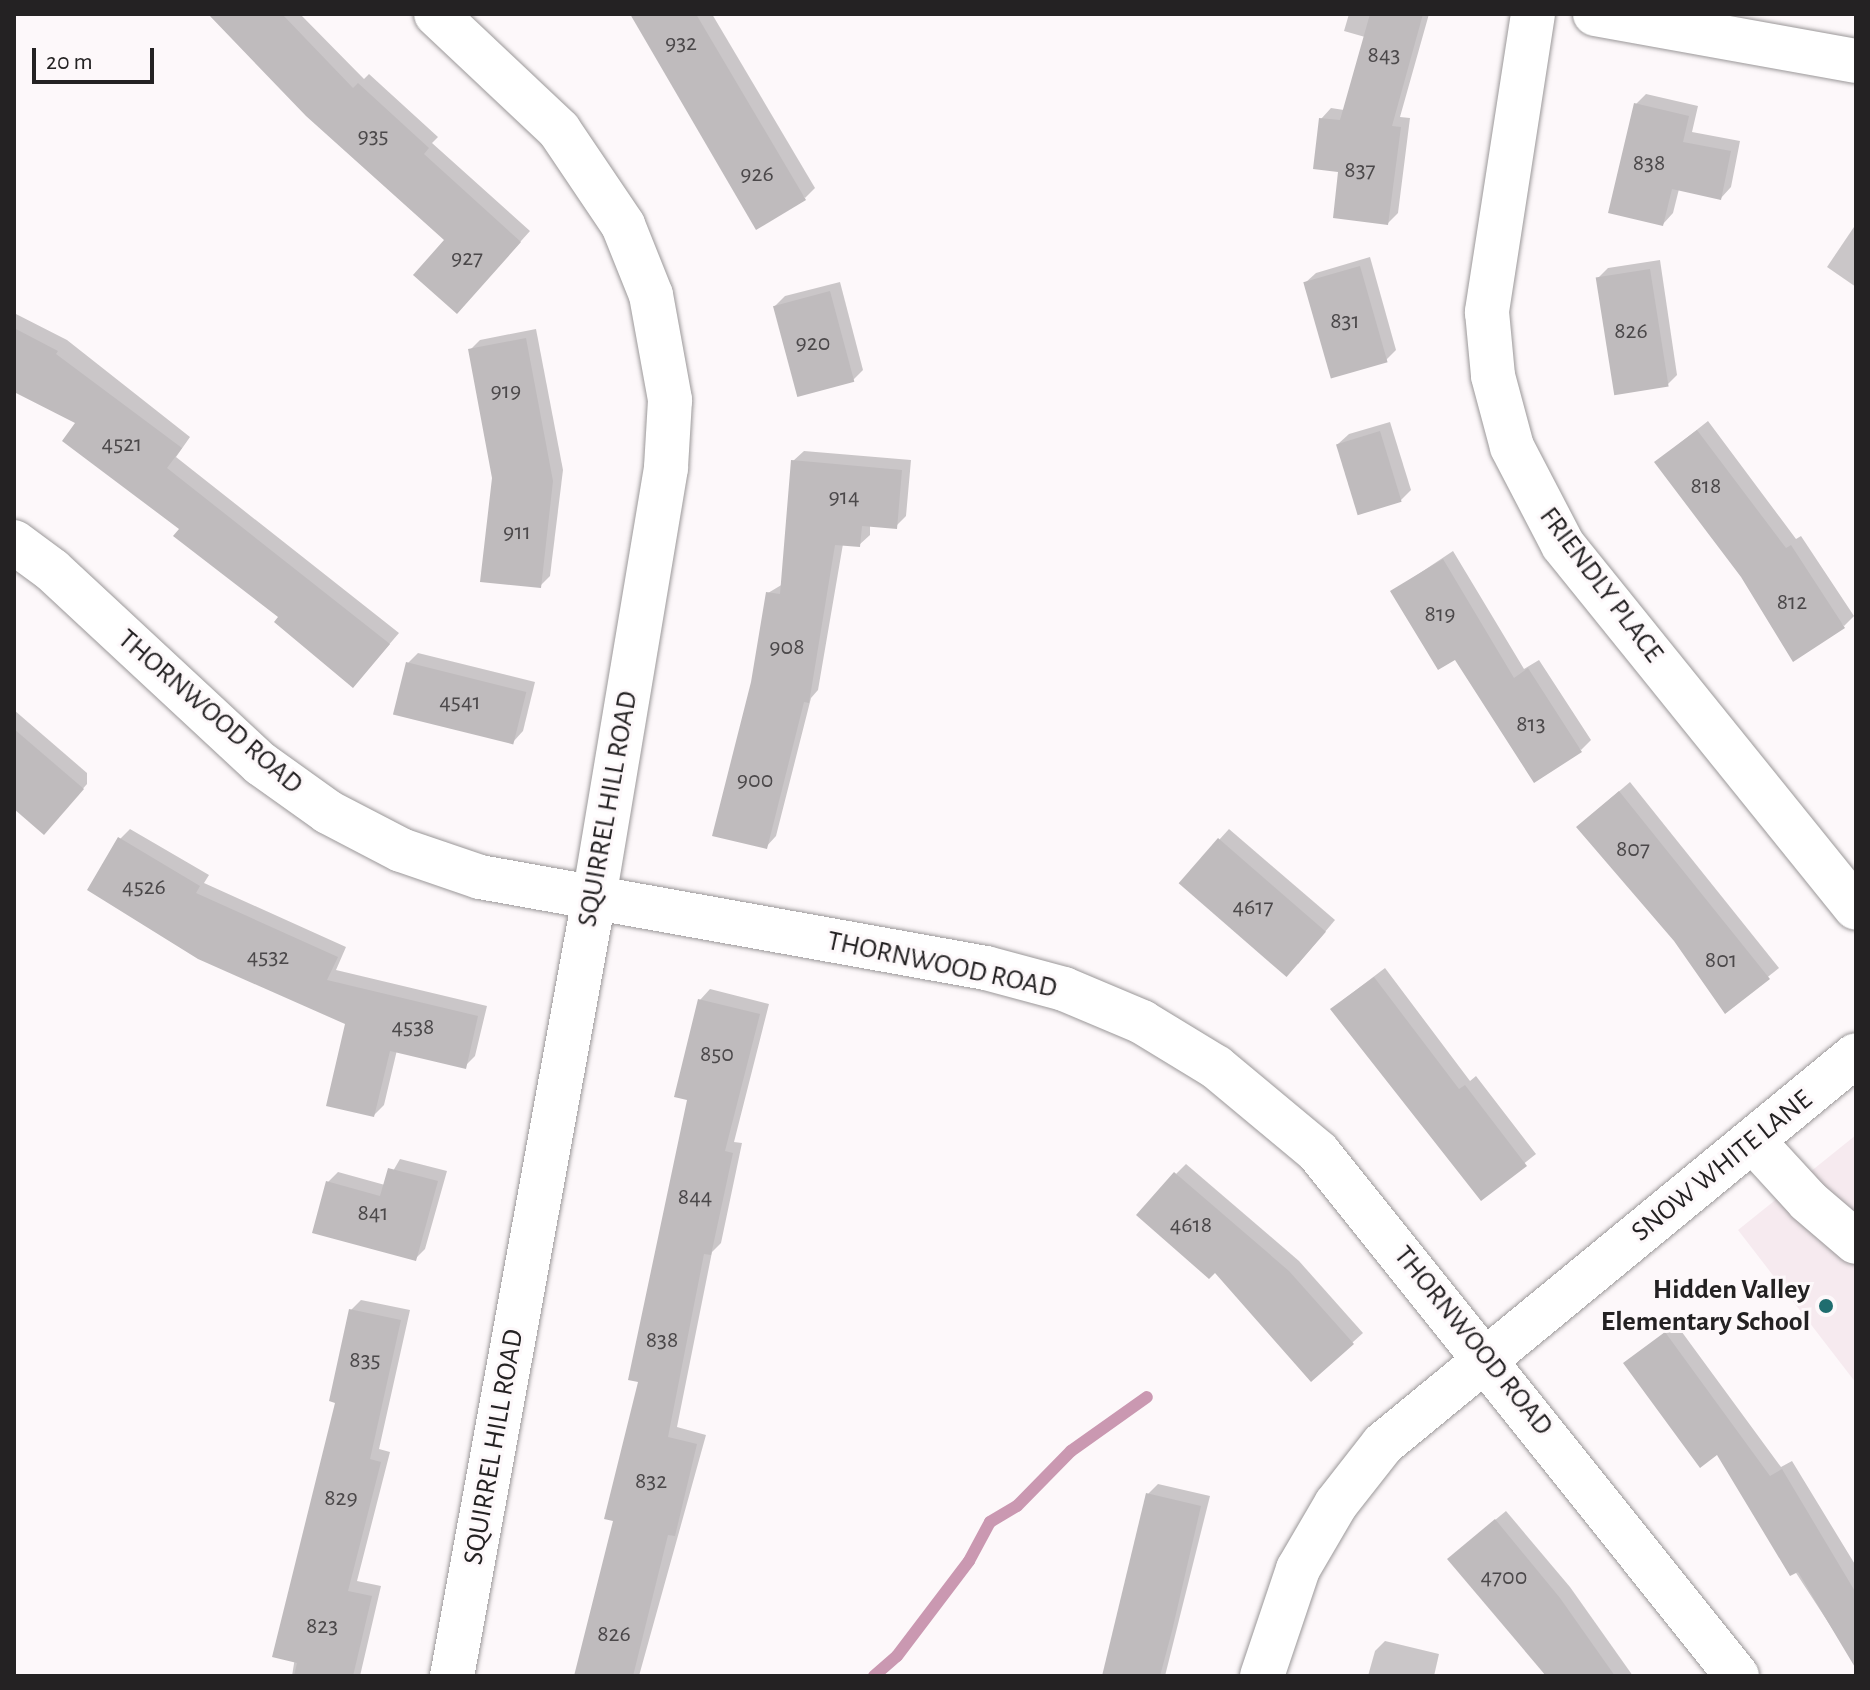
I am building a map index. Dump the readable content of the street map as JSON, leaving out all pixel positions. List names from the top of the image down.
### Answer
{
  "streets": {
    "street": [
      "FRIENDLY PLACE",
      "THORNWOOD ROAD",
      "SQUIRREL HILL ROAD",
      "SNOW WHITE LANE"
    ]
  },
  "crossings": [
    ["THORNWOOD ROAD", "SQUIRREL HILL ROAD"],
    ["THORNWOOD ROAD", "SNOW WHITE LANE"]
  ],
  "places": ["Hidden Valley Elementary School"],
  "house_numbers": [
    "932",
    "843",
    "935",
    "838",
    "837",
    "926",
    "927",
    "831",
    "826",
    "920",
    "919",
    "4521",
    "818",
    "914",
    "911",
    "812",
    "819",
    "908",
    "4541",
    "813",
    "900",
    "807",
    "4526",
    "4617",
    "4532",
    "801",
    "4538",
    "850",
    "844",
    "841",
    "4618",
    "838",
    "835",
    "832",
    "829",
    "4700",
    "823",
    "826"
  ],
  "scale_bar": "20 m"
}
